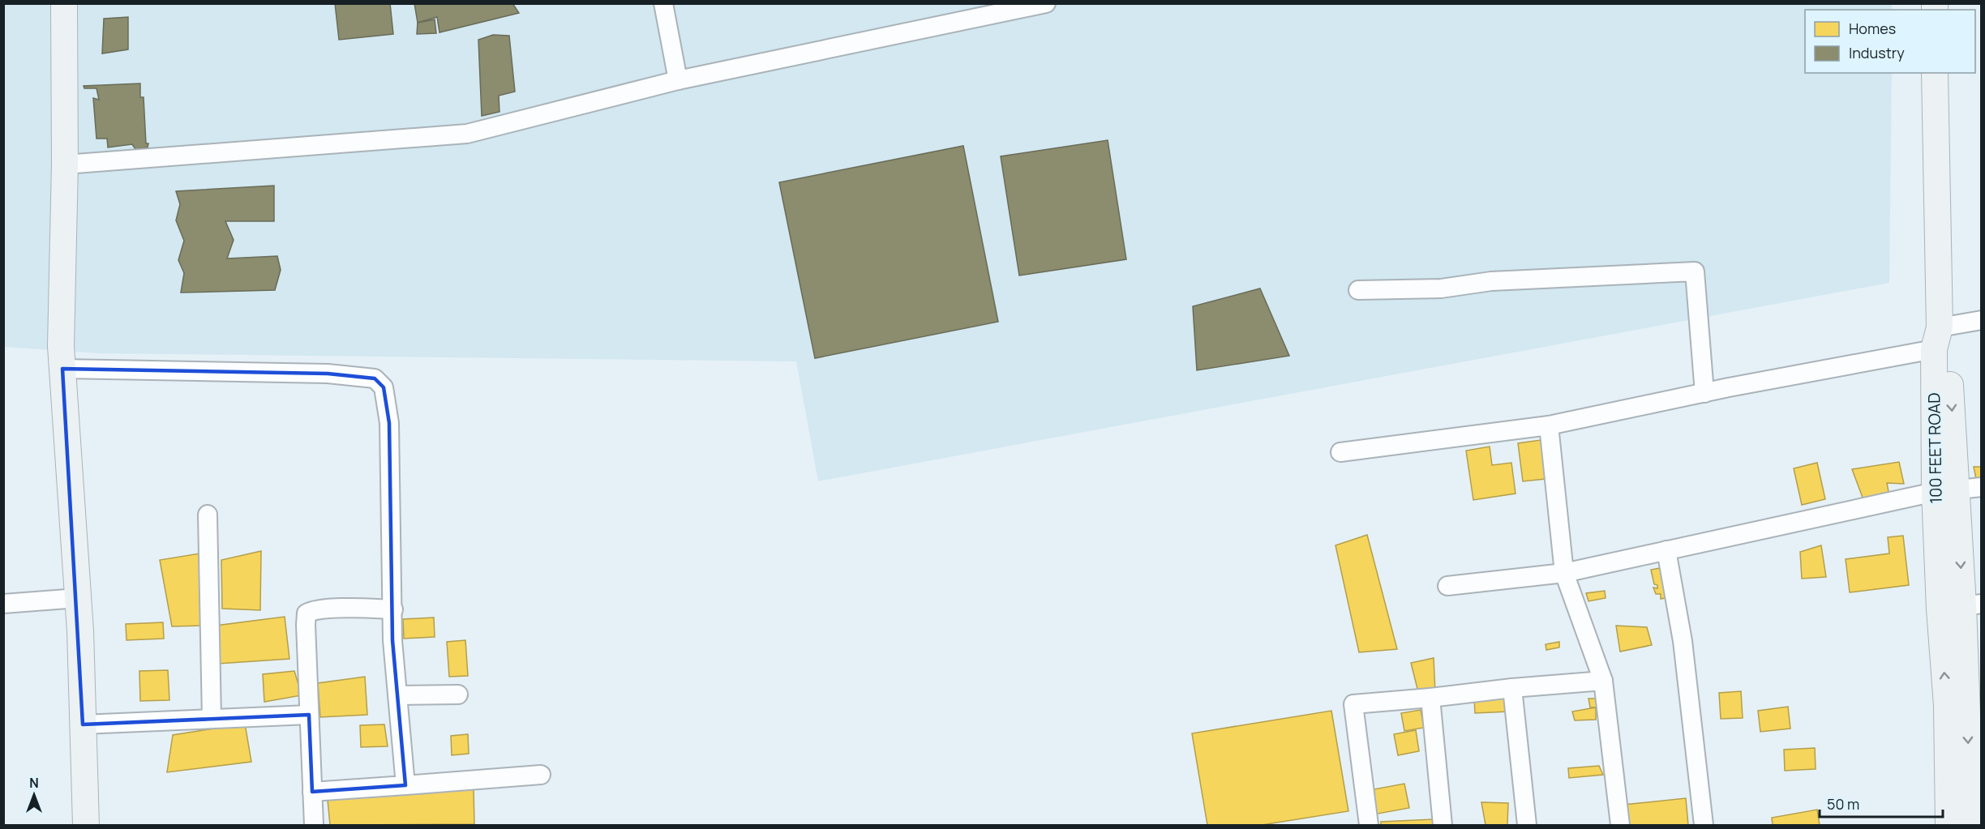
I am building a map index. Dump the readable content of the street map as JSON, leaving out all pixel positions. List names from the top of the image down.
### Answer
{
  "streets": {
    "main road": ["100 FEET ROAD"]
  },
  "legend": ["Homes", "Industry"],
  "scale_bar": "50 m",
  "north": "top"
}
